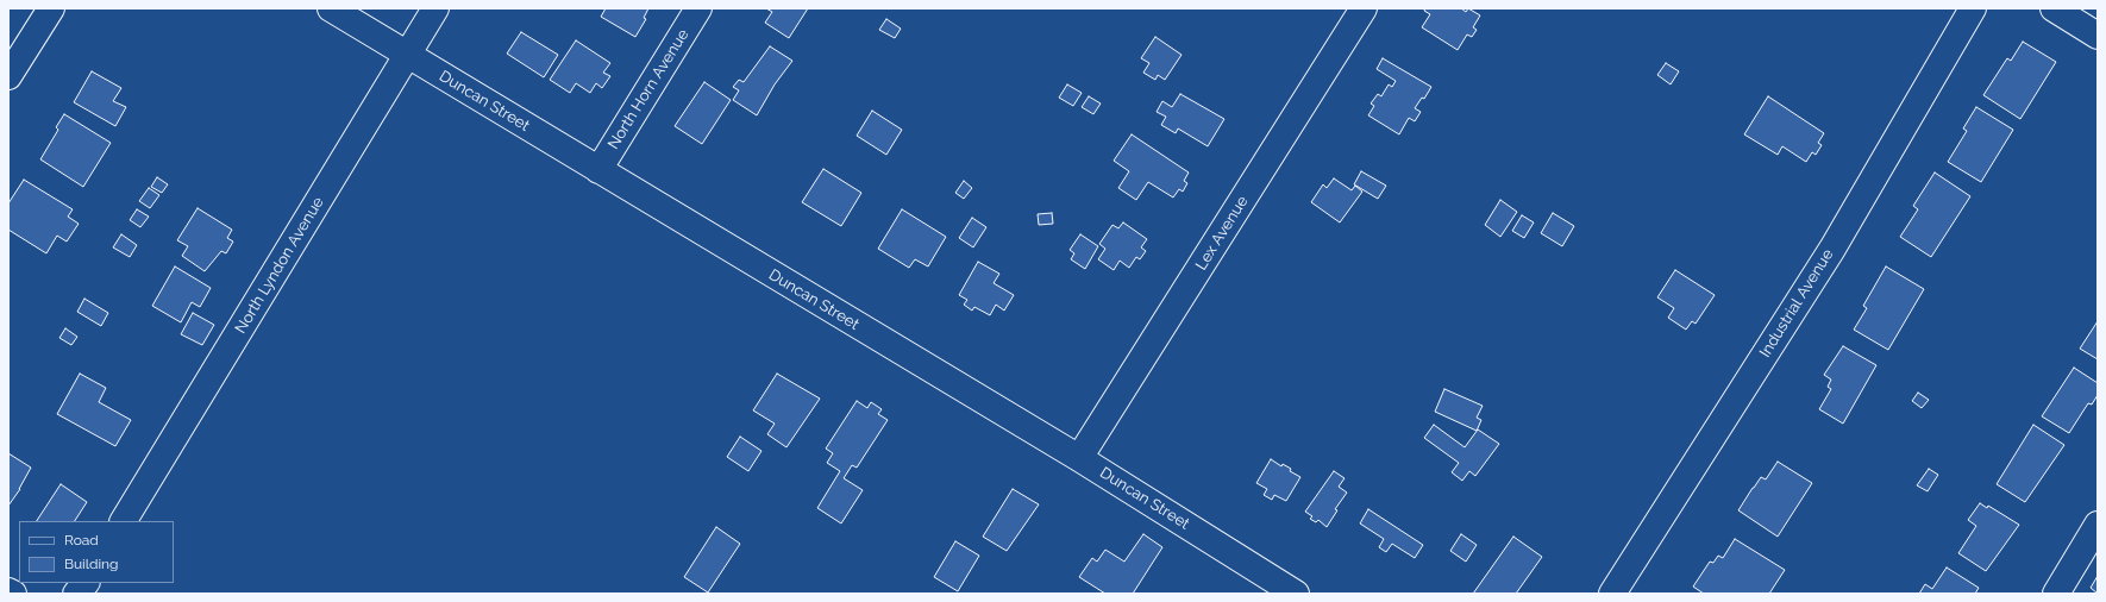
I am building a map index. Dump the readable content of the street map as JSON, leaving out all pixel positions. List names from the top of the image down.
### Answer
{
  "streets": {
    "street": [
      "North Horn Avenue",
      "Duncan Street",
      "Lex Avenue",
      "North Lyndon Avenue",
      "Industrial Avenue"
    ]
  },
  "crossings": [
    ["North Horn Avenue", "Duncan Street"],
    ["Duncan Street", "Lex Avenue"],
    ["Duncan Street", "North Lyndon Avenue"]
  ],
  "legend": ["Road", "Building"]
}
